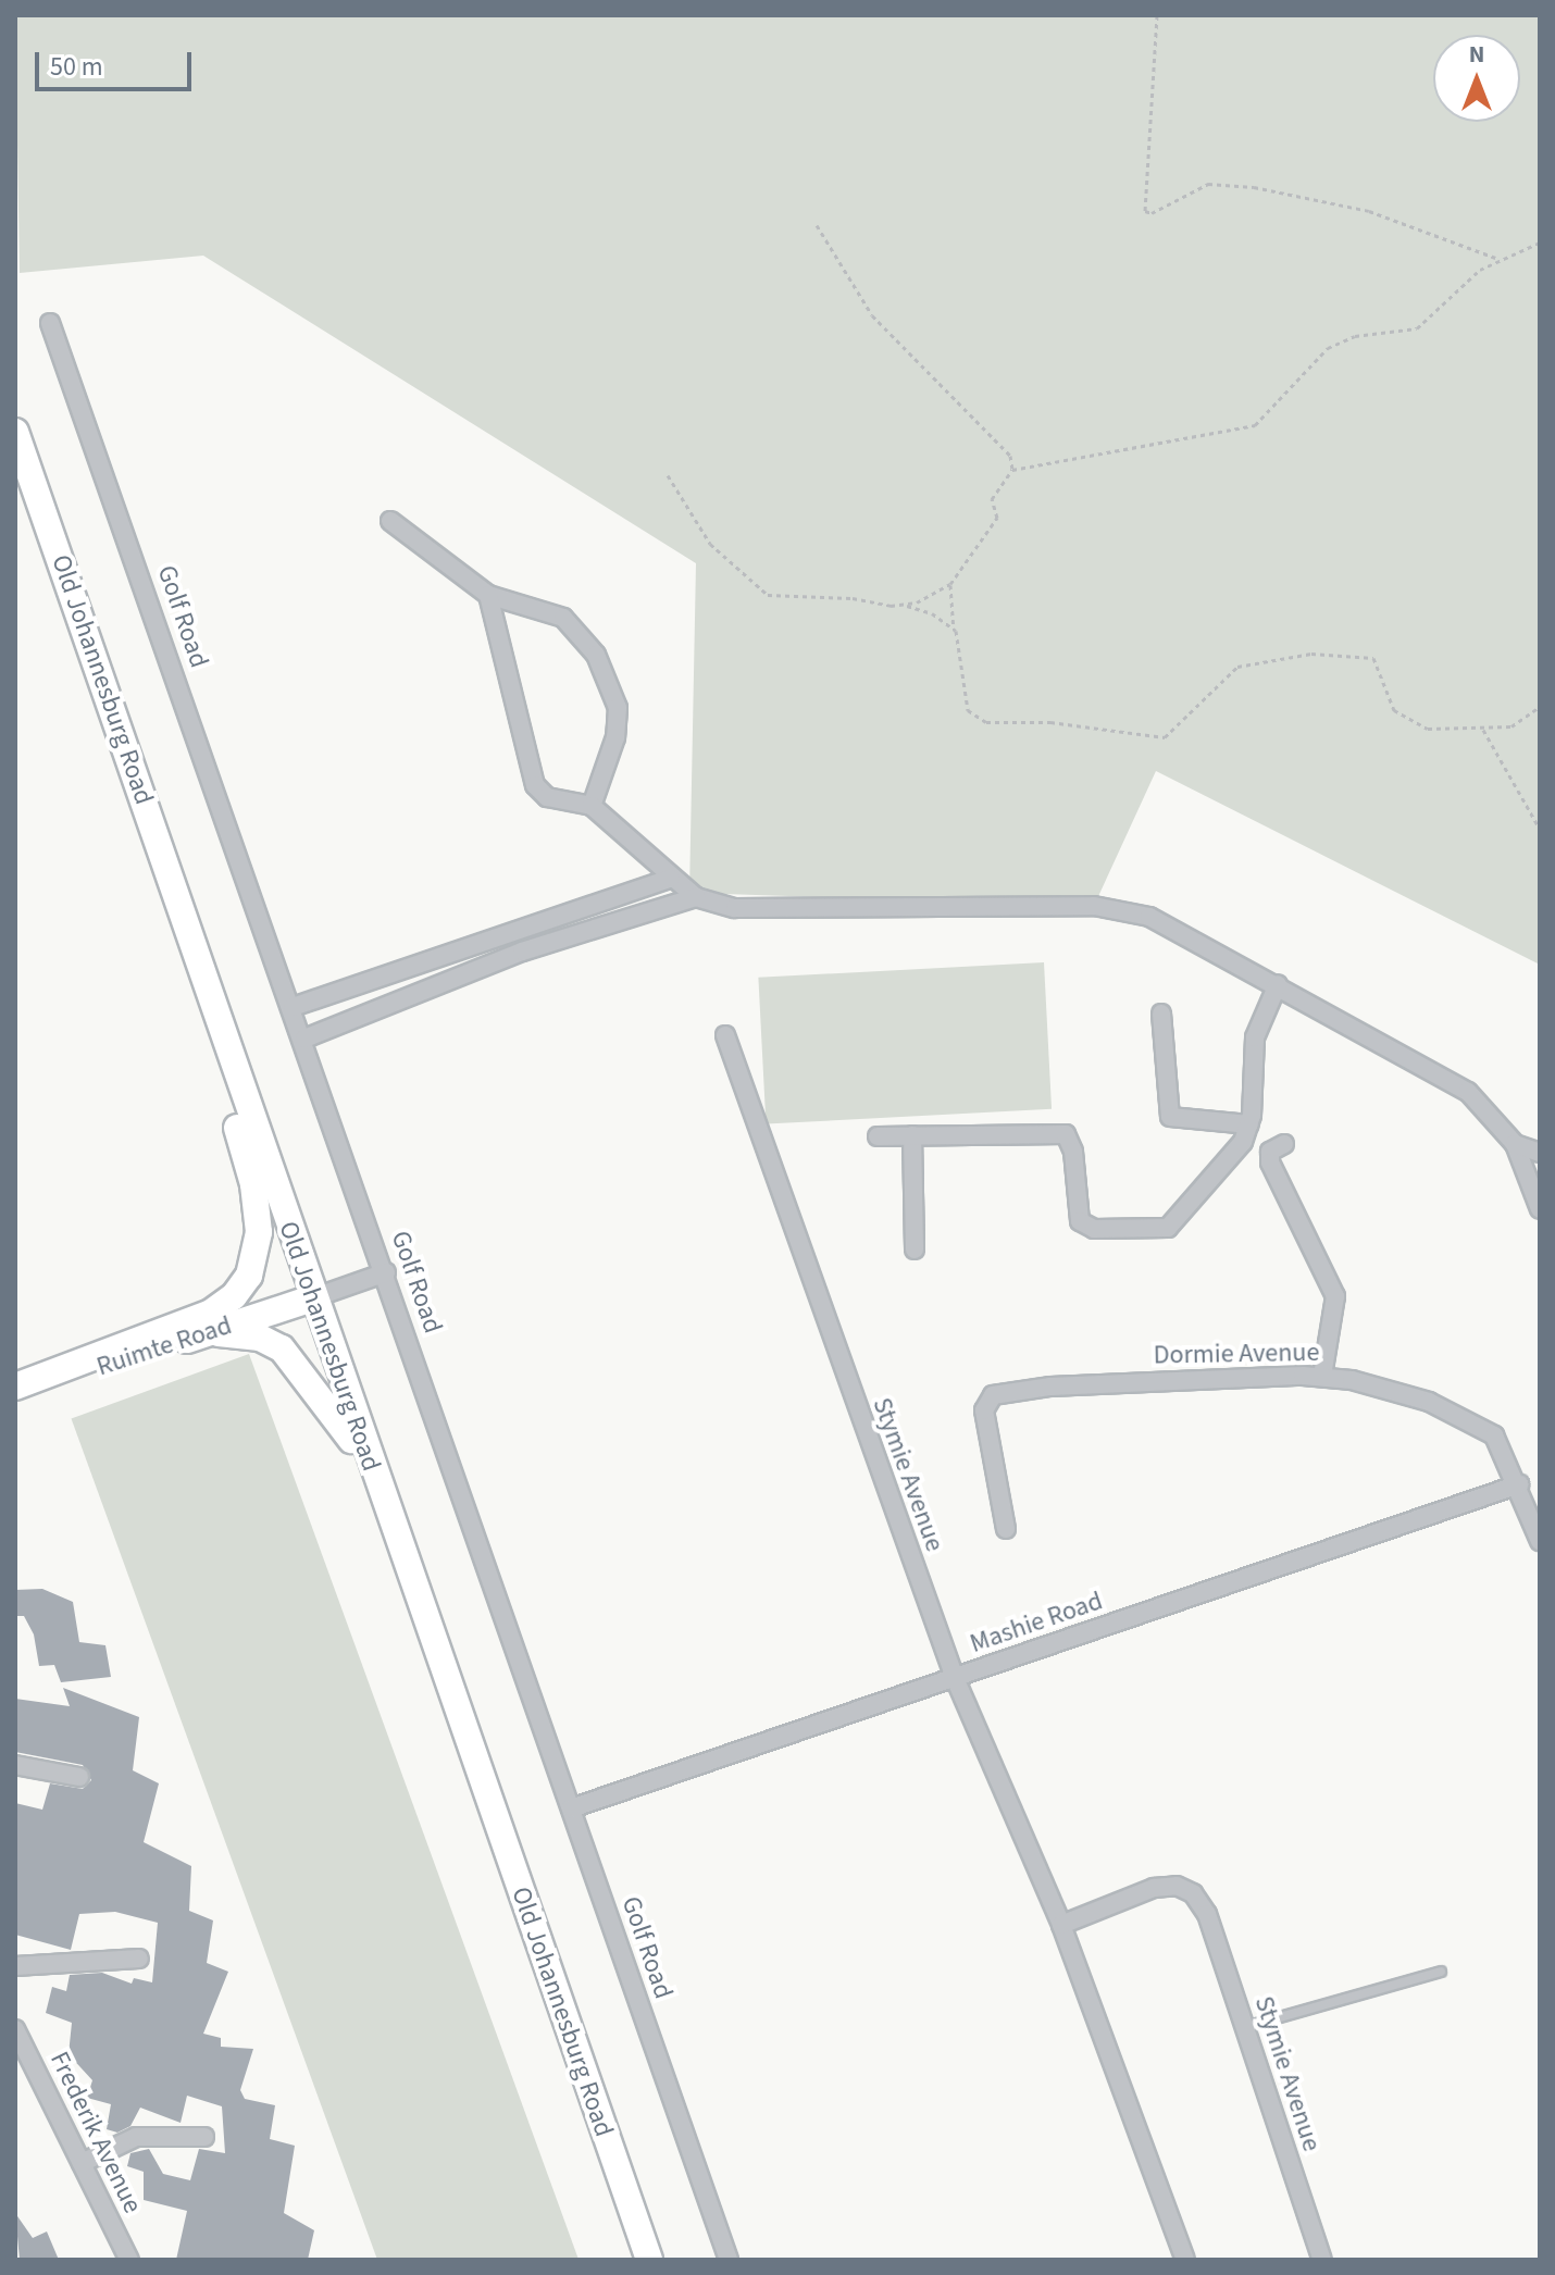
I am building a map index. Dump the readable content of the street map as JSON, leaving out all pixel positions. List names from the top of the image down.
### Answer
{
  "streets": {
    "main road": ["Old Johannesburg Road", "Ruimte Road"],
    "street": [
      "Golf Road",
      "Dormie Avenue",
      "Stymie Avenue",
      "Mashie Road",
      "Frederik Avenue"
    ]
  },
  "crossings": [
    ["Golf Road", "Mashie Road"],
    ["Old Johannesburg Road", "Ruimte Road"],
    ["Dormie Avenue", "Mashie Road"],
    ["Stymie Avenue", "Mashie Road"]
  ],
  "scale_bar": "50 m",
  "north": "top"
}
